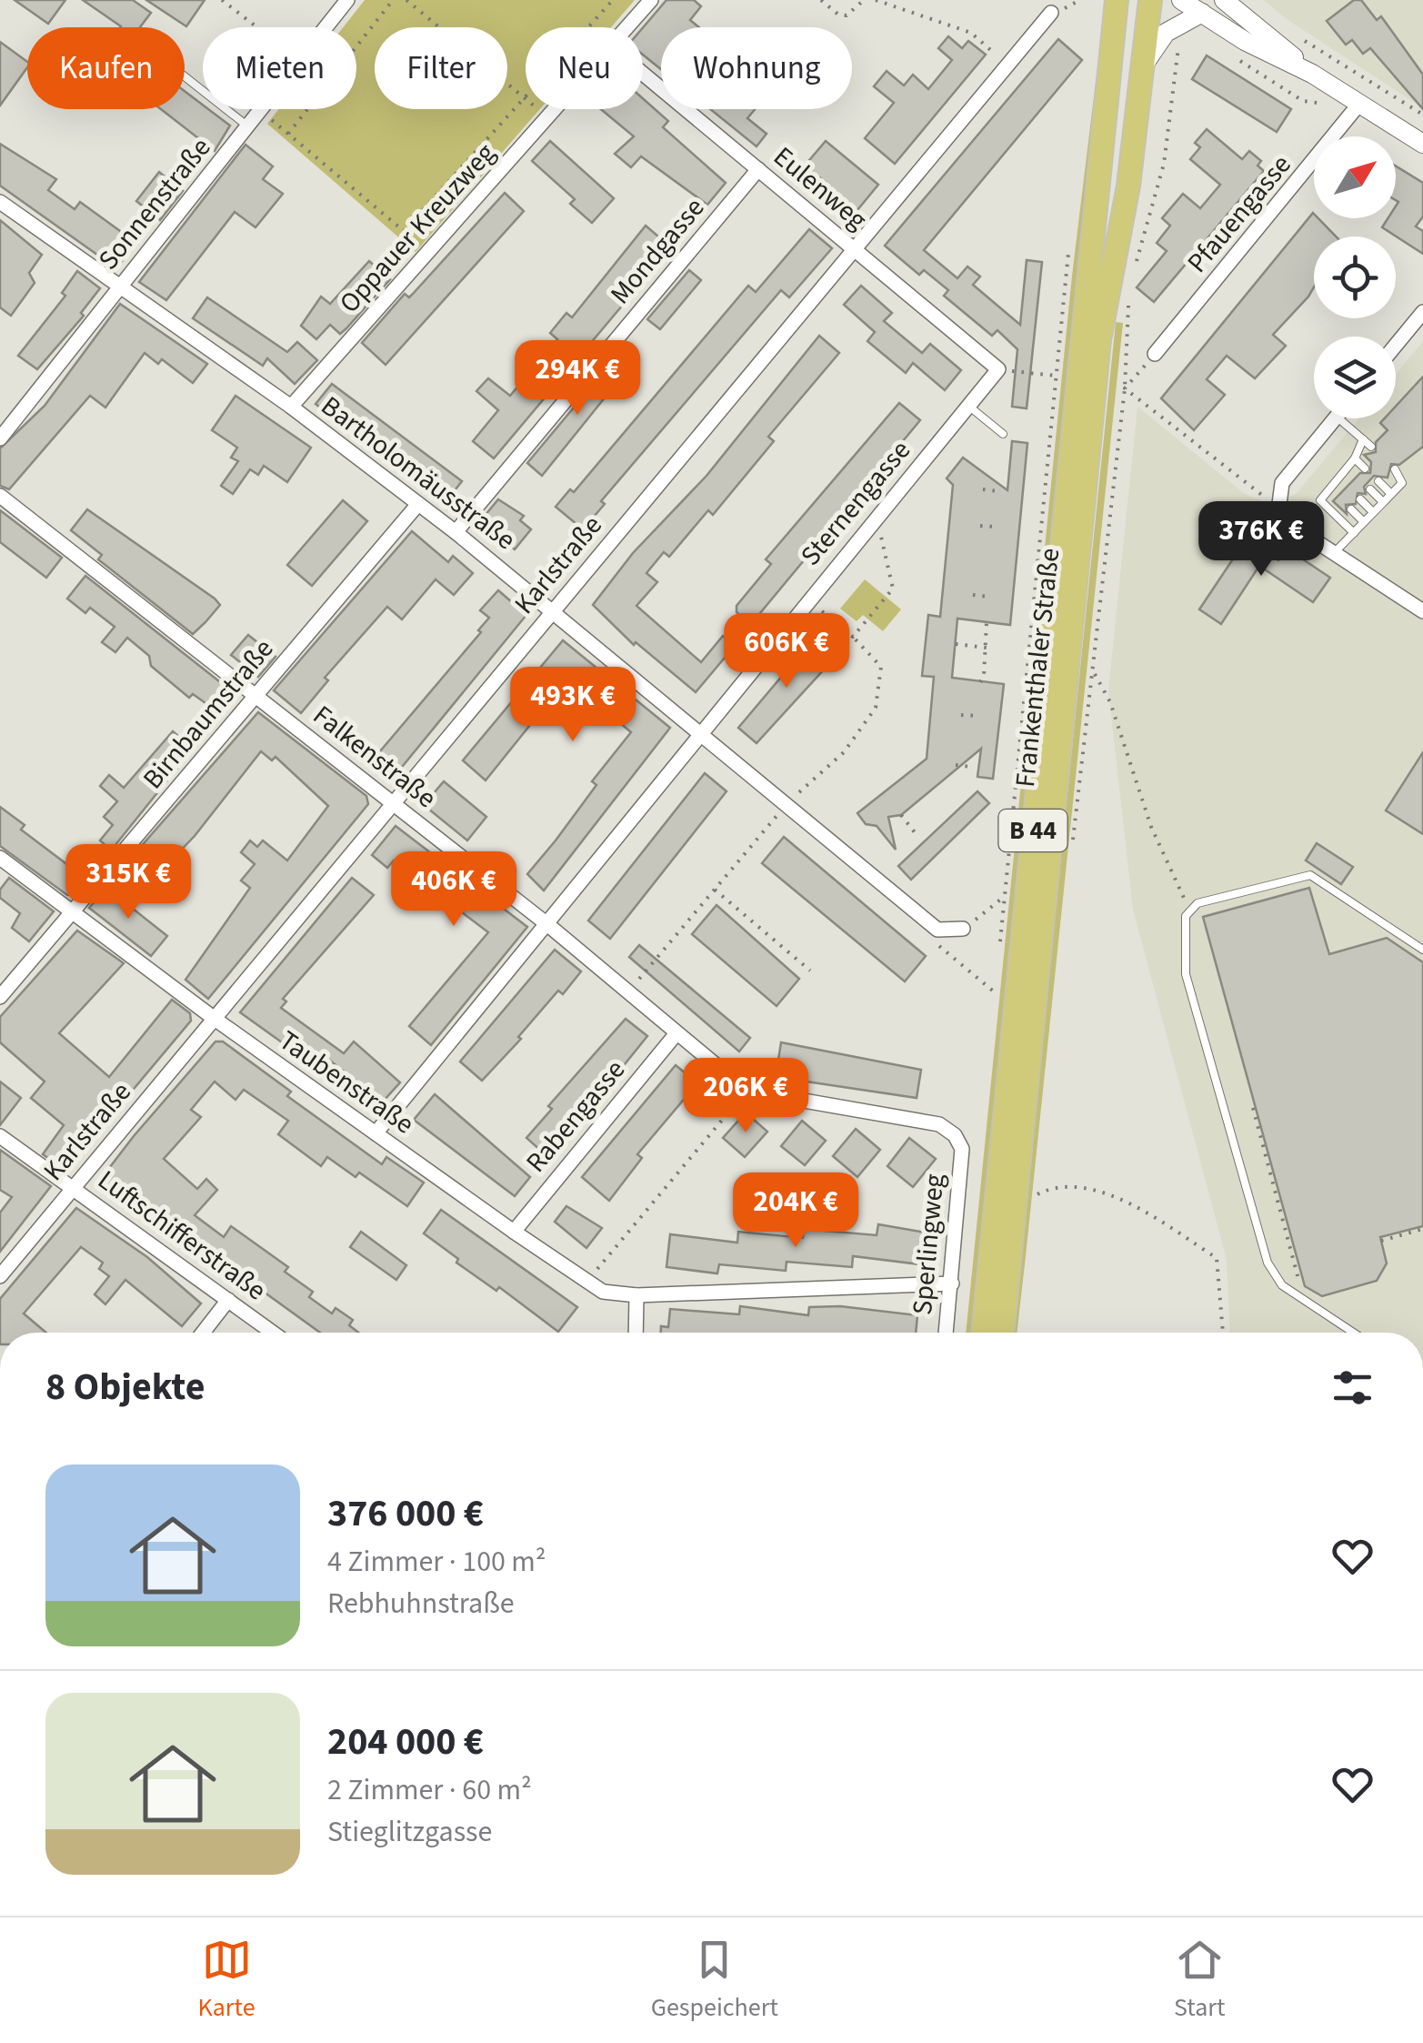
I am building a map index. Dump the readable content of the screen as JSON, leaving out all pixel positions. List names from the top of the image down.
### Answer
{
  "streets": {
    "main road": ["Frankenthaler Straße", "B 44"],
    "street": [
      "Eulenweg",
      "Sonnenstraße",
      "Pfauengasse",
      "Oppauer Kreuzweg",
      "Mondgasse",
      "Bartholomäusstraße",
      "Sternengasse",
      "Karlstraße",
      "Birnbaumstraße",
      "Falkenstraße",
      "Taubenstraße",
      "Rabengasse",
      "Luftschifferstraße",
      "Sperlingweg"
    ]
  },
  "crossings": [
    ["Eulenweg", "Mondgasse"],
    ["Eulenweg", "Sternengasse"],
    ["Eulenweg", "Karlstraße"],
    ["Sonnenstraße", "Bartholomäusstraße"],
    ["Oppauer Kreuzweg", "Bartholomäusstraße"],
    ["Mondgasse", "Bartholomäusstraße"],
    ["Bartholomäusstraße", "Sternengasse"],
    ["Bartholomäusstraße", "Karlstraße"],
    ["Bartholomäusstraße", "Birnbaumstraße"],
    ["Sternengasse", "Falkenstraße"],
    ["Sternengasse", "Taubenstraße"],
    ["Karlstraße", "Falkenstraße"],
    ["Karlstraße", "Taubenstraße"],
    ["Karlstraße", "Luftschifferstraße"],
    ["Birnbaumstraße", "Falkenstraße"],
    ["Birnbaumstraße", "Taubenstraße"],
    ["Falkenstraße", "Rabengasse"],
    ["Falkenstraße", "Sperlingweg"],
    ["Taubenstraße", "Rabengasse"],
    ["Taubenstraße", "Sperlingweg"]
  ],
  "north": "top right",
  "page": {
    "chip": [
      "Kaufen",
      "Mieten",
      "Filter",
      "Neu",
      "Wohnung"
    ],
    "price": [
      "294K €",
      "376K €",
      "606K €",
      "493K €",
      "315K €",
      "406K €",
      "206K €",
      "204K €"
    ],
    "heading": "8 Objekte",
    "list": [
      {
        "name": "376 000 €",
        "note": "4 Zimmer · 100 m² · Rebhuhnstraße"
      },
      {
        "name": "204 000 €",
        "note": "2 Zimmer · 60 m² · Stieglitzgasse"
      }
    ],
    "tabs": ["Karte", "Gespeichert", "Start"]
  }
}
